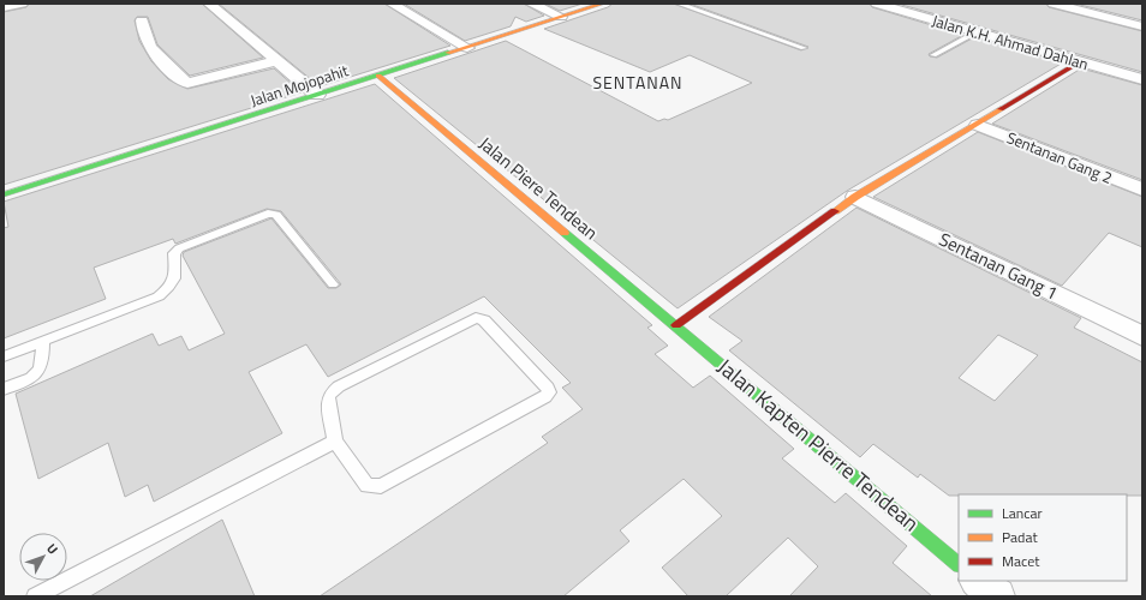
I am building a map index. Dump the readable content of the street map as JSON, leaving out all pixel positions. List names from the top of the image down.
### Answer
{
  "streets": {
    "street": [
      "Jalan K.H. Ahmad Dahlan",
      "Jalan Mojopahit",
      "Sentanan Gang 2",
      "Jalan Piere Tendean",
      "Sentanan Gang 1",
      "Jalan Kapten Pierre Tendean"
    ]
  },
  "crossings": [
    ["Jalan Mojopahit", "Jalan Piere Tendean"],
    ["Jalan Piere Tendean", "Jalan Kapten Pierre Tendean"]
  ],
  "districts": ["SENTANAN"],
  "legend": ["Lancar", "Padat", "Macet"],
  "north": "top right"
}
